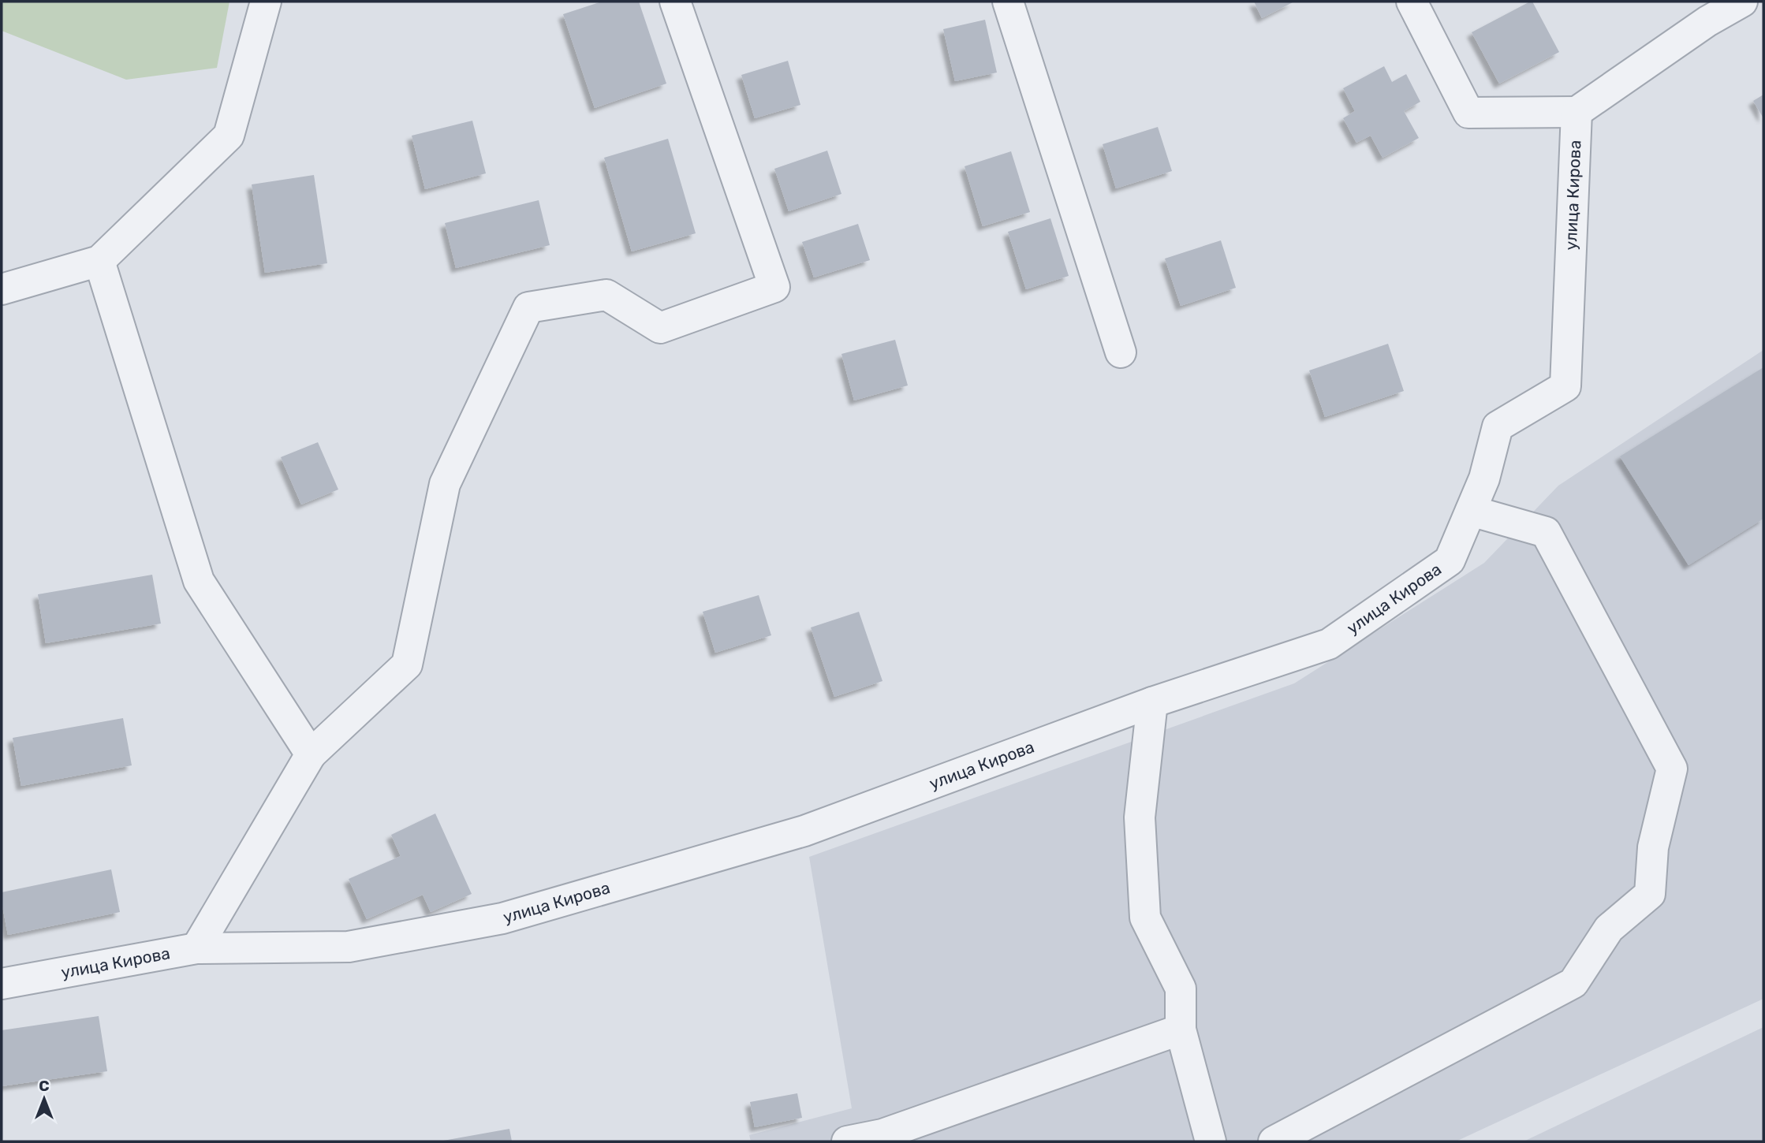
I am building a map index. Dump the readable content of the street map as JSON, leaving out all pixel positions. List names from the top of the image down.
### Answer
{
  "streets": {
    "street": ["улица Кирова"]
  },
  "north": "top"
}
